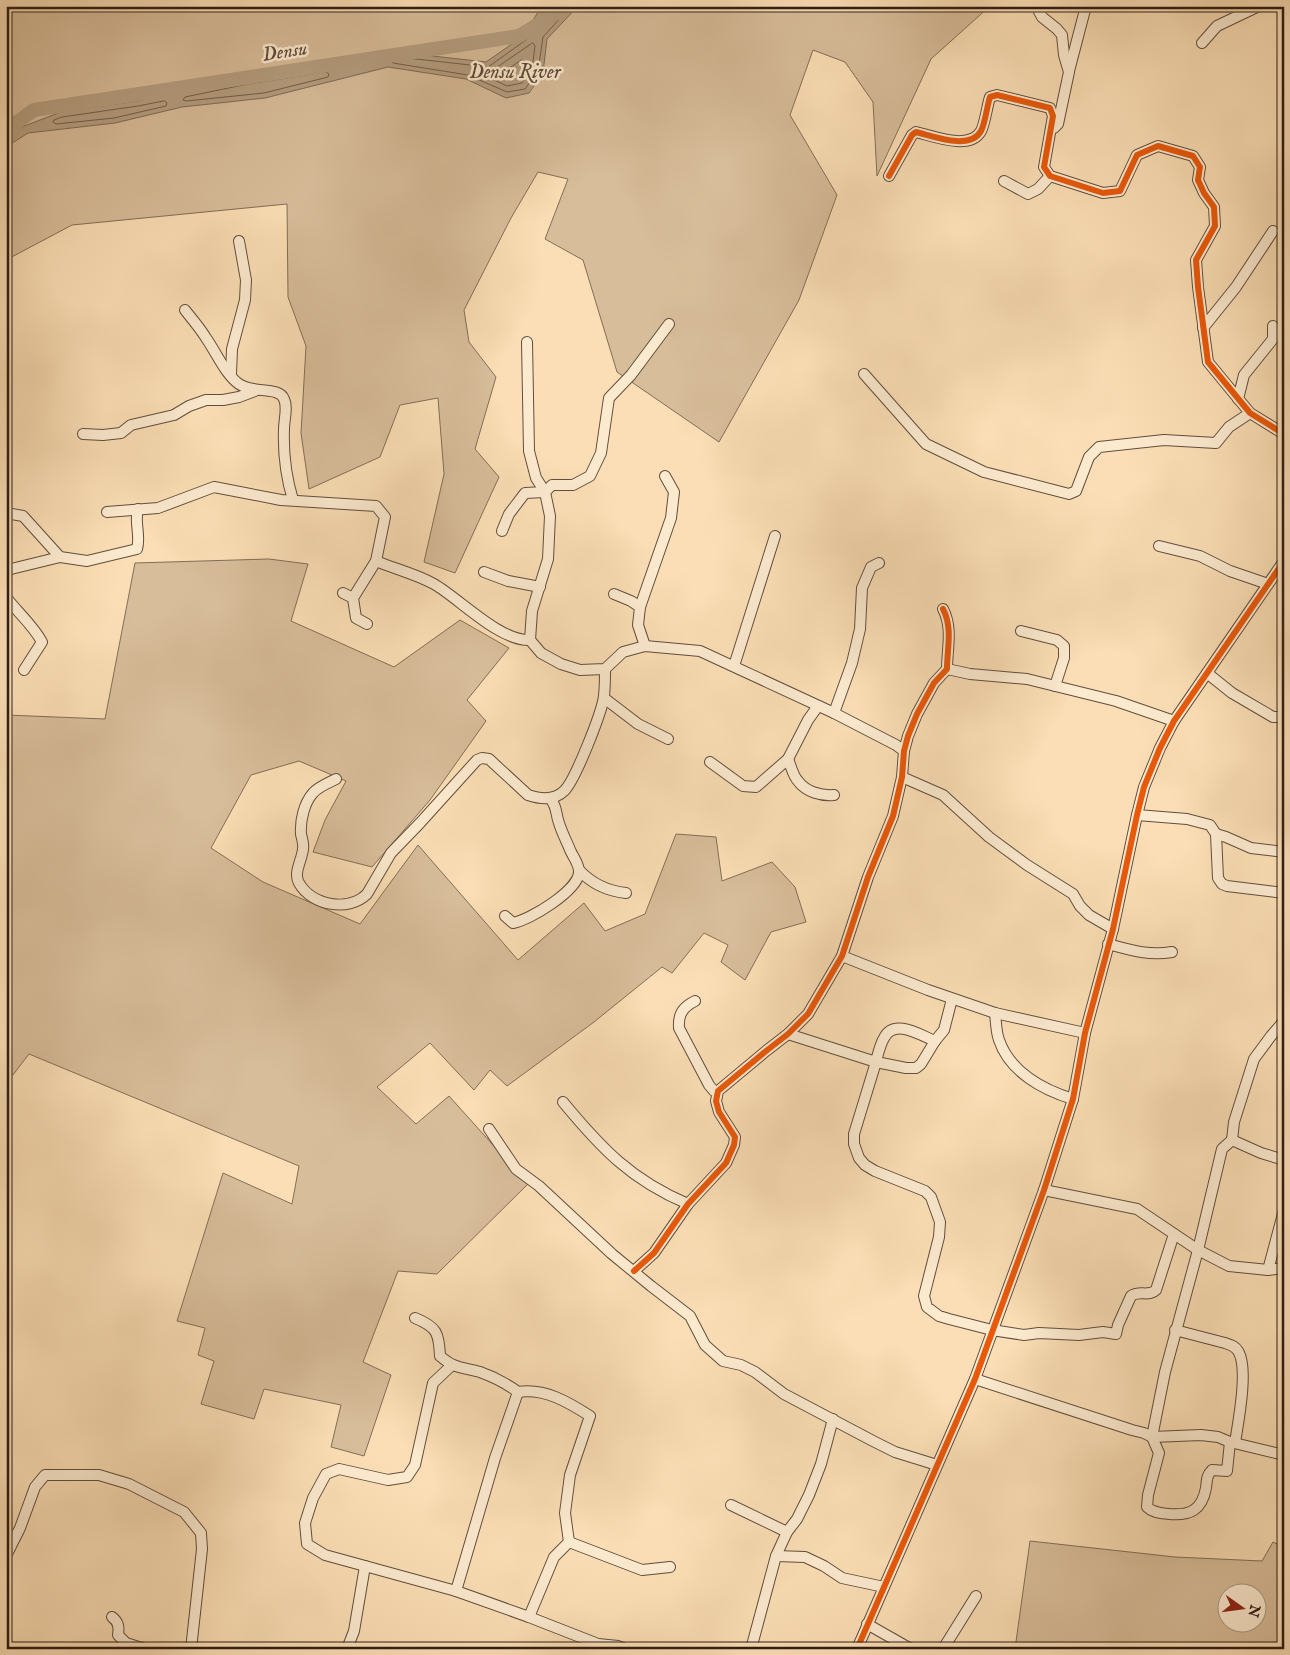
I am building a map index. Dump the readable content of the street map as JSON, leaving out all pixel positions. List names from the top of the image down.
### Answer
{
  "water": ["Densu", "Densu River"],
  "north": "right"
}
